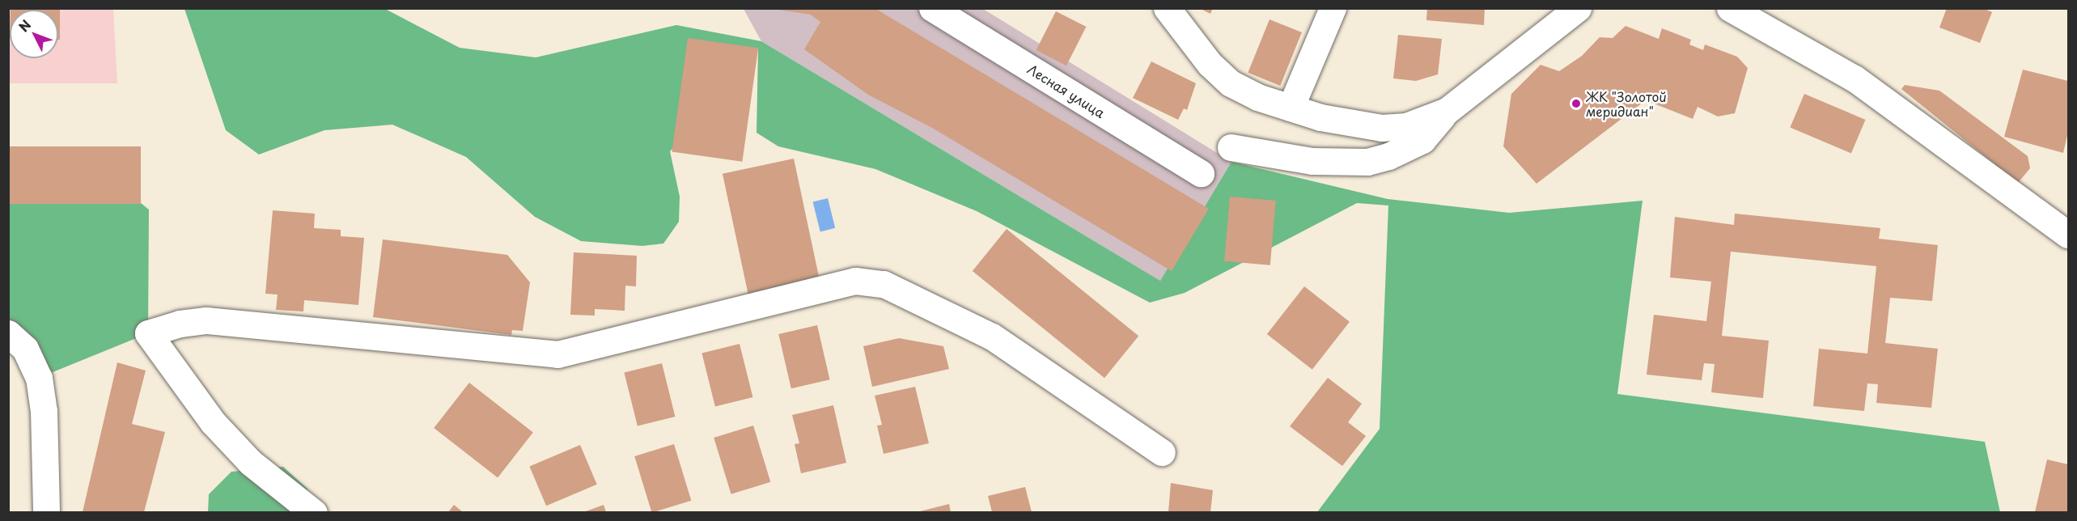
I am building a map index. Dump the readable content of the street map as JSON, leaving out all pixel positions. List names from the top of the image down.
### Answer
{
  "streets": {
    "street": ["Лесная улица"]
  },
  "places": ["ЖК \"Золотой меридиан\""],
  "north": "top left"
}
